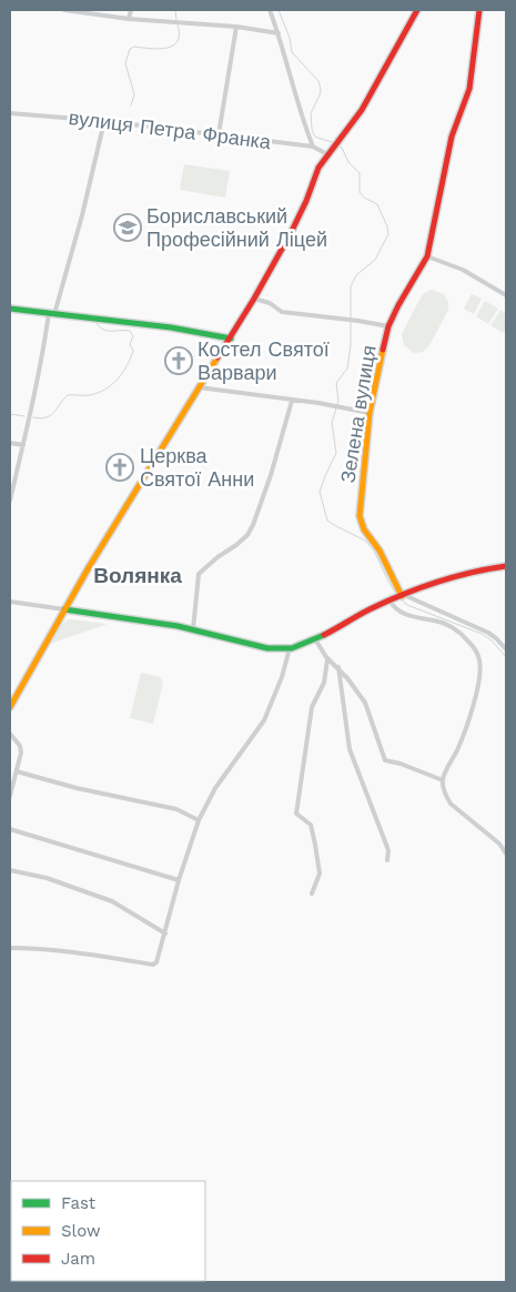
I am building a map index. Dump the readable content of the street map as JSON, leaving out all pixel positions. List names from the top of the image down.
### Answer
{
  "streets": {
    "street": ["вулиця Петра Франка", "Зелена вулиця"]
  },
  "districts": ["Волянка"],
  "places": {
    "school or university": ["Бориславський Професійний Ліцей"],
    "church": ["Костел Святої Варвари", "Церква Святої Анни"]
  },
  "legend": ["Fast", "Slow", "Jam"]
}
